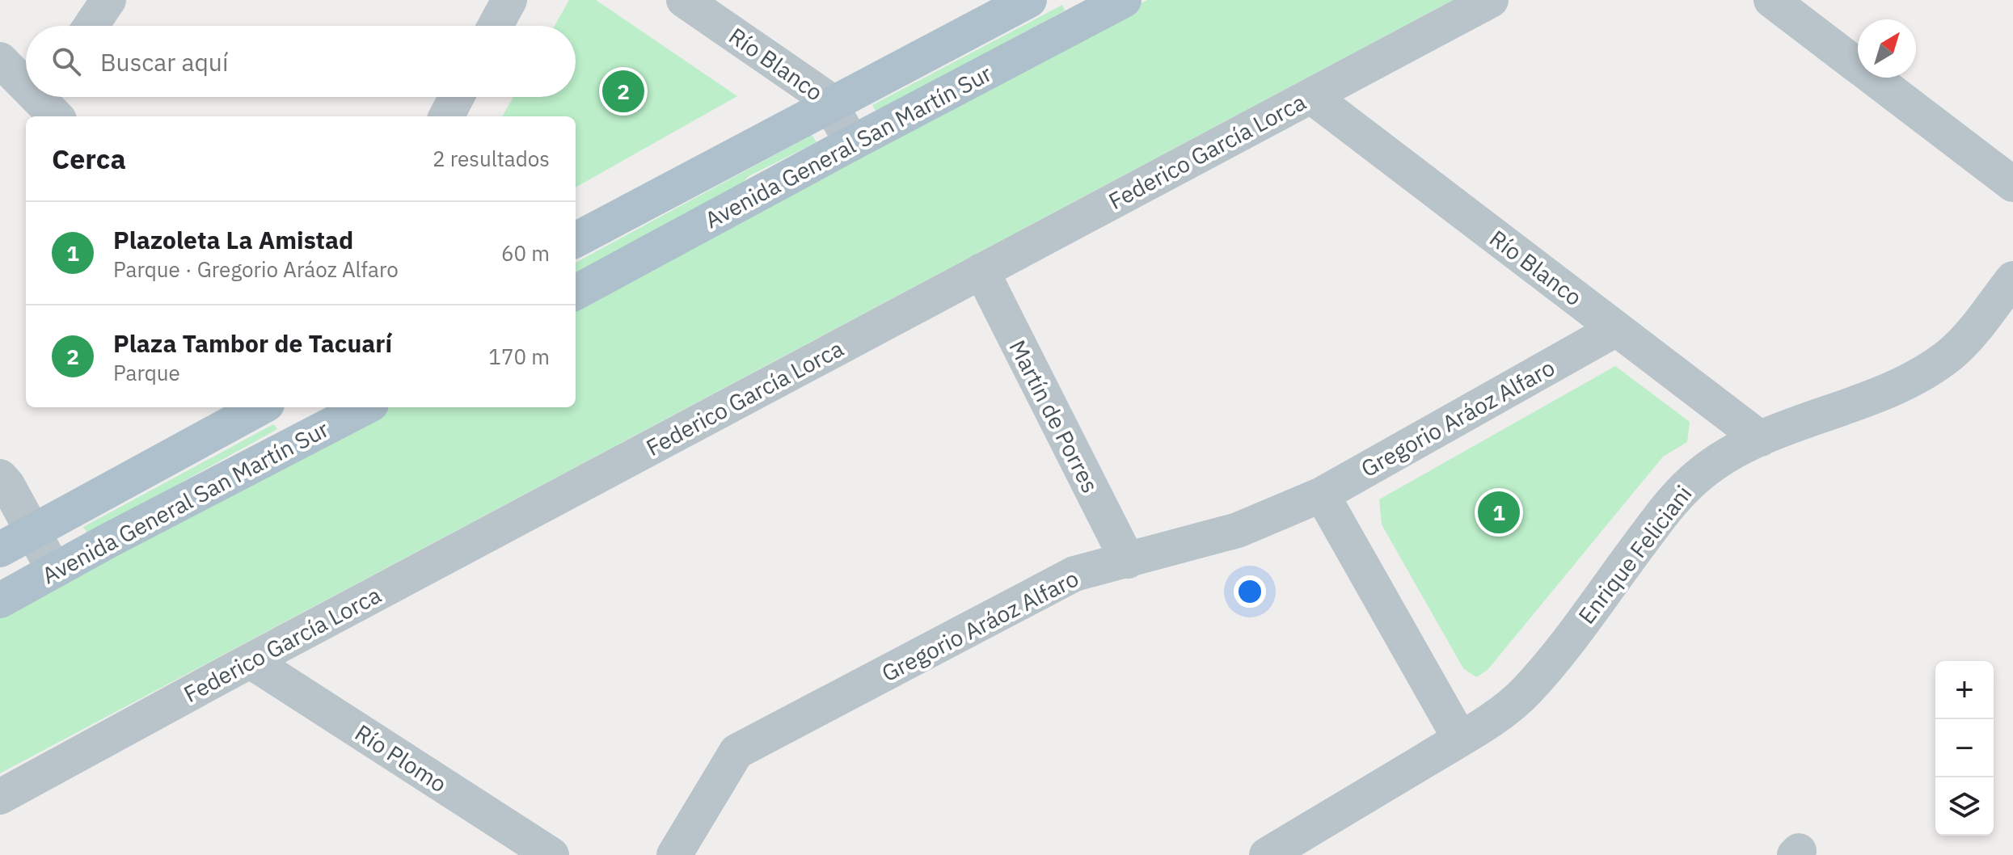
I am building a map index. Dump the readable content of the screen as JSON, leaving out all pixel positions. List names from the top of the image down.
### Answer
{
  "streets": {
    "main road": ["Avenida General San Martín Sur"],
    "street": [
      "Río Blanco",
      "Federico García Lorca",
      "Martín de Porres",
      "Gregorio Aráoz Alfaro",
      "Enrique Feliciani",
      "Río Plomo"
    ]
  },
  "crossings": [
    ["Río Blanco", "Avenida General San Martín Sur"],
    ["Río Blanco", "Federico García Lorca"],
    ["Río Blanco", "Gregorio Aráoz Alfaro"],
    ["Río Blanco", "Enrique Feliciani"],
    ["Federico García Lorca", "Martín de Porres"],
    ["Federico García Lorca", "Río Plomo"],
    ["Martín de Porres", "Gregorio Aráoz Alfaro"]
  ],
  "north": "top right",
  "page": {
    "search": "Buscar aquí",
    "pins": ["2", "1"],
    "heading": ["Cerca", "2 resultados"],
    "list": [
      {
        "mark": "1",
        "name": "Plazoleta La Amistad",
        "note": "Parque · Gregorio Aráoz Alfaro",
        "value": "60 m"
      },
      {
        "mark": "2",
        "name": "Plaza Tambor de Tacuarí",
        "note": "Parque",
        "value": "170 m"
      }
    ],
    "map_buttons": ["+", "−"]
  }
}
